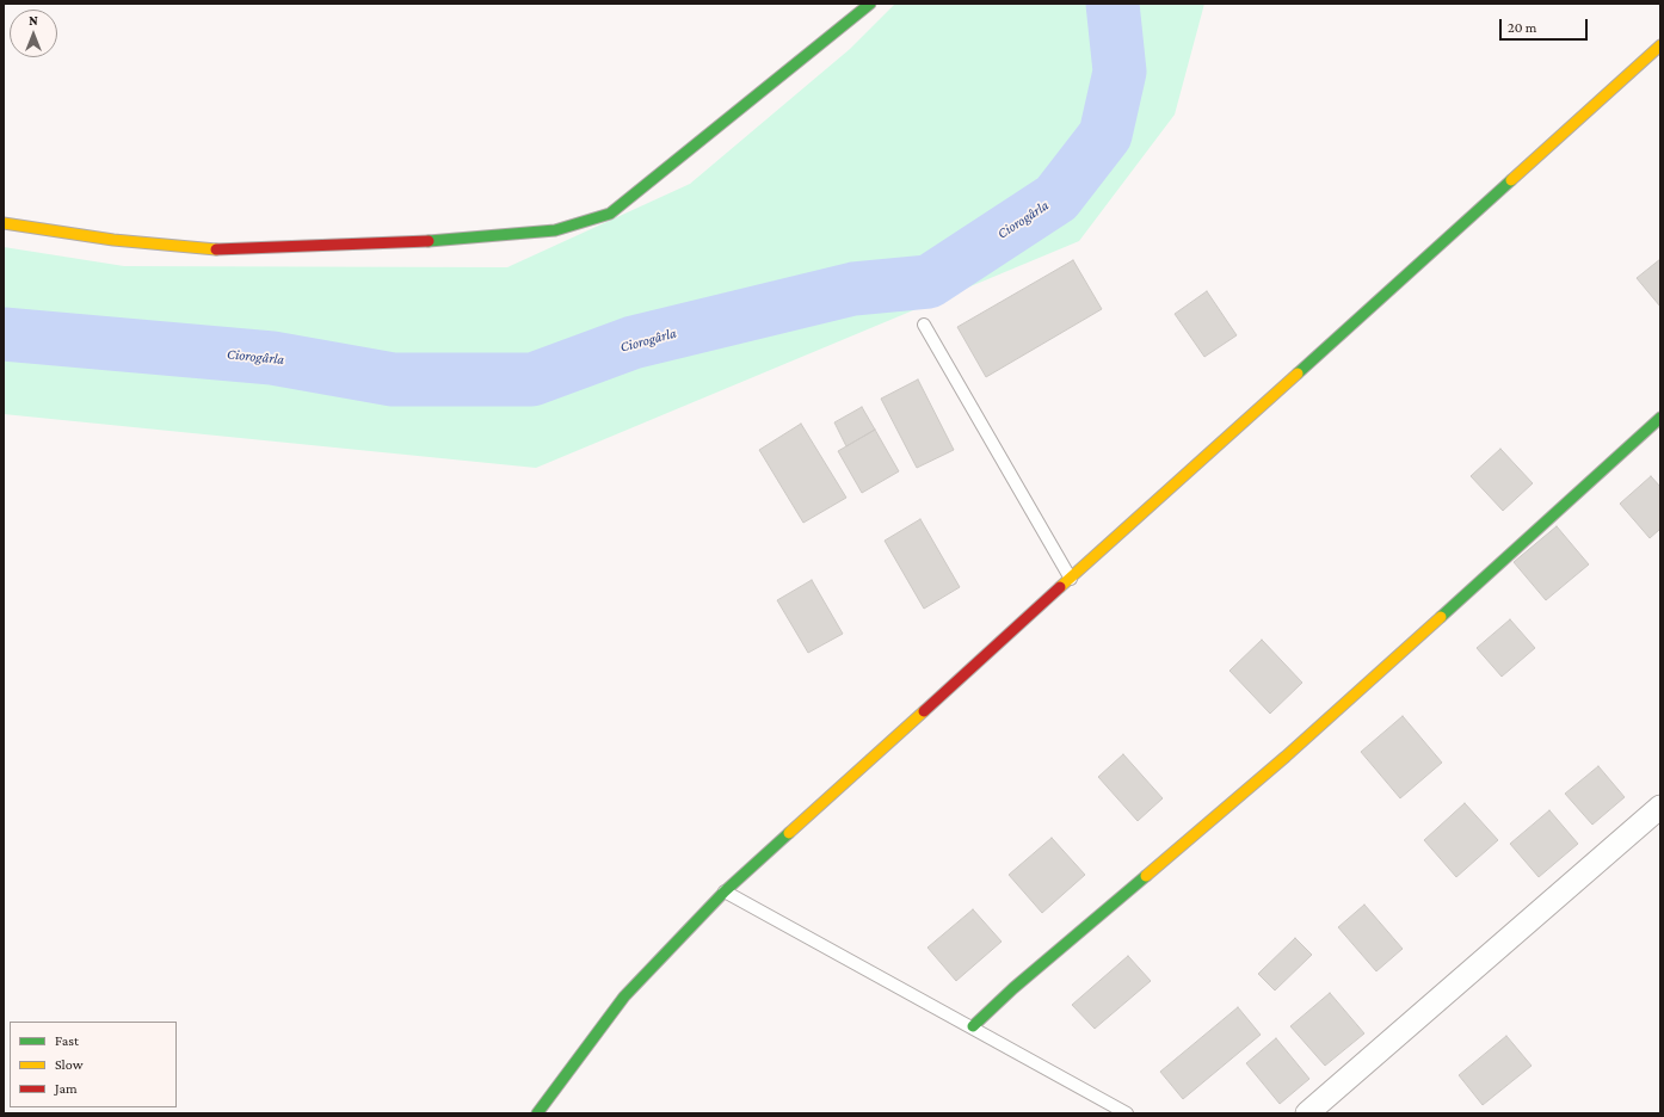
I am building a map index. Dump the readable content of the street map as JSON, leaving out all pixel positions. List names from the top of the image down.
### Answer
{
  "water": ["Ciorogârla"],
  "legend": ["Fast", "Slow", "Jam"],
  "scale_bar": "20 m",
  "north": "top"
}
